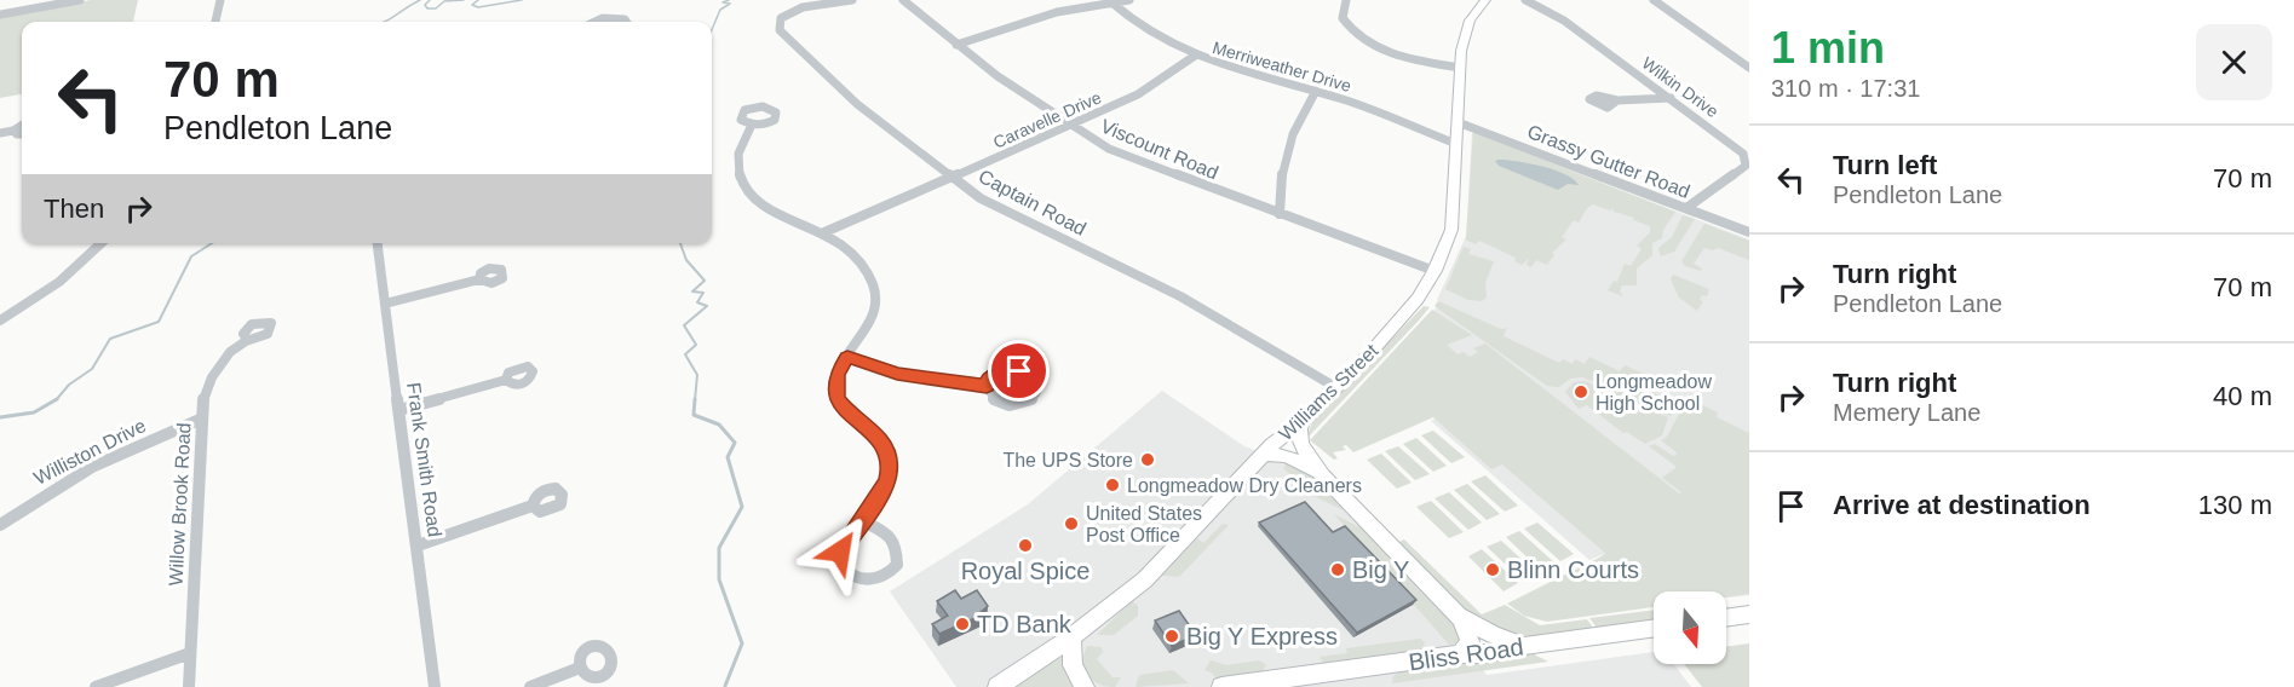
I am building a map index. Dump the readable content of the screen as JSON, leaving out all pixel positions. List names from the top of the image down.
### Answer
{
  "streets": {
    "main road": ["Williams Street", "Bliss Road"],
    "street": [
      "Merriweather Drive",
      "Wilkin Drive",
      "Caravelle Drive",
      "Viscount Road",
      "Grassy Gutter Road",
      "Captain Road",
      "Williston Drive",
      "Frank Smith Road",
      "Willow Brook Road"
    ]
  },
  "crossings": [
    ["Merriweather Drive", "Caravelle Drive"],
    ["Merriweather Drive", "Williams Street"],
    ["Wilkin Drive", "Grassy Gutter Road"],
    ["Caravelle Drive", "Viscount Road"],
    ["Caravelle Drive", "Captain Road"],
    ["Viscount Road", "Williams Street"],
    ["Grassy Gutter Road", "Williams Street"],
    ["Captain Road", "Williams Street"],
    ["Williston Drive", "Willow Brook Road"]
  ],
  "places": [
    "Longmeadow High School",
    "The UPS Store",
    "Longmeadow Dry Cleaners",
    "United States Post Office",
    "Royal Spice",
    "Big Y",
    "Blinn Courts",
    "TD Bank",
    "Big Y Express"
  ],
  "north": "bottom",
  "page": {
    "heading": ["1 min", "310 m · 17:31"],
    "turn": ["70 m", "Pendleton Lane"],
    "list": [
      {
        "name": "Turn left",
        "note": "Pendleton Lane",
        "value": "70 m"
      },
      {
        "name": "Turn right",
        "note": "Pendleton Lane",
        "value": "70 m"
      },
      {
        "name": "Turn right",
        "note": "Memery Lane",
        "value": "40 m"
      },
      {
        "name": "Arrive at destination",
        "value": "130 m"
      }
    ],
    "then": "Then"
  }
}
